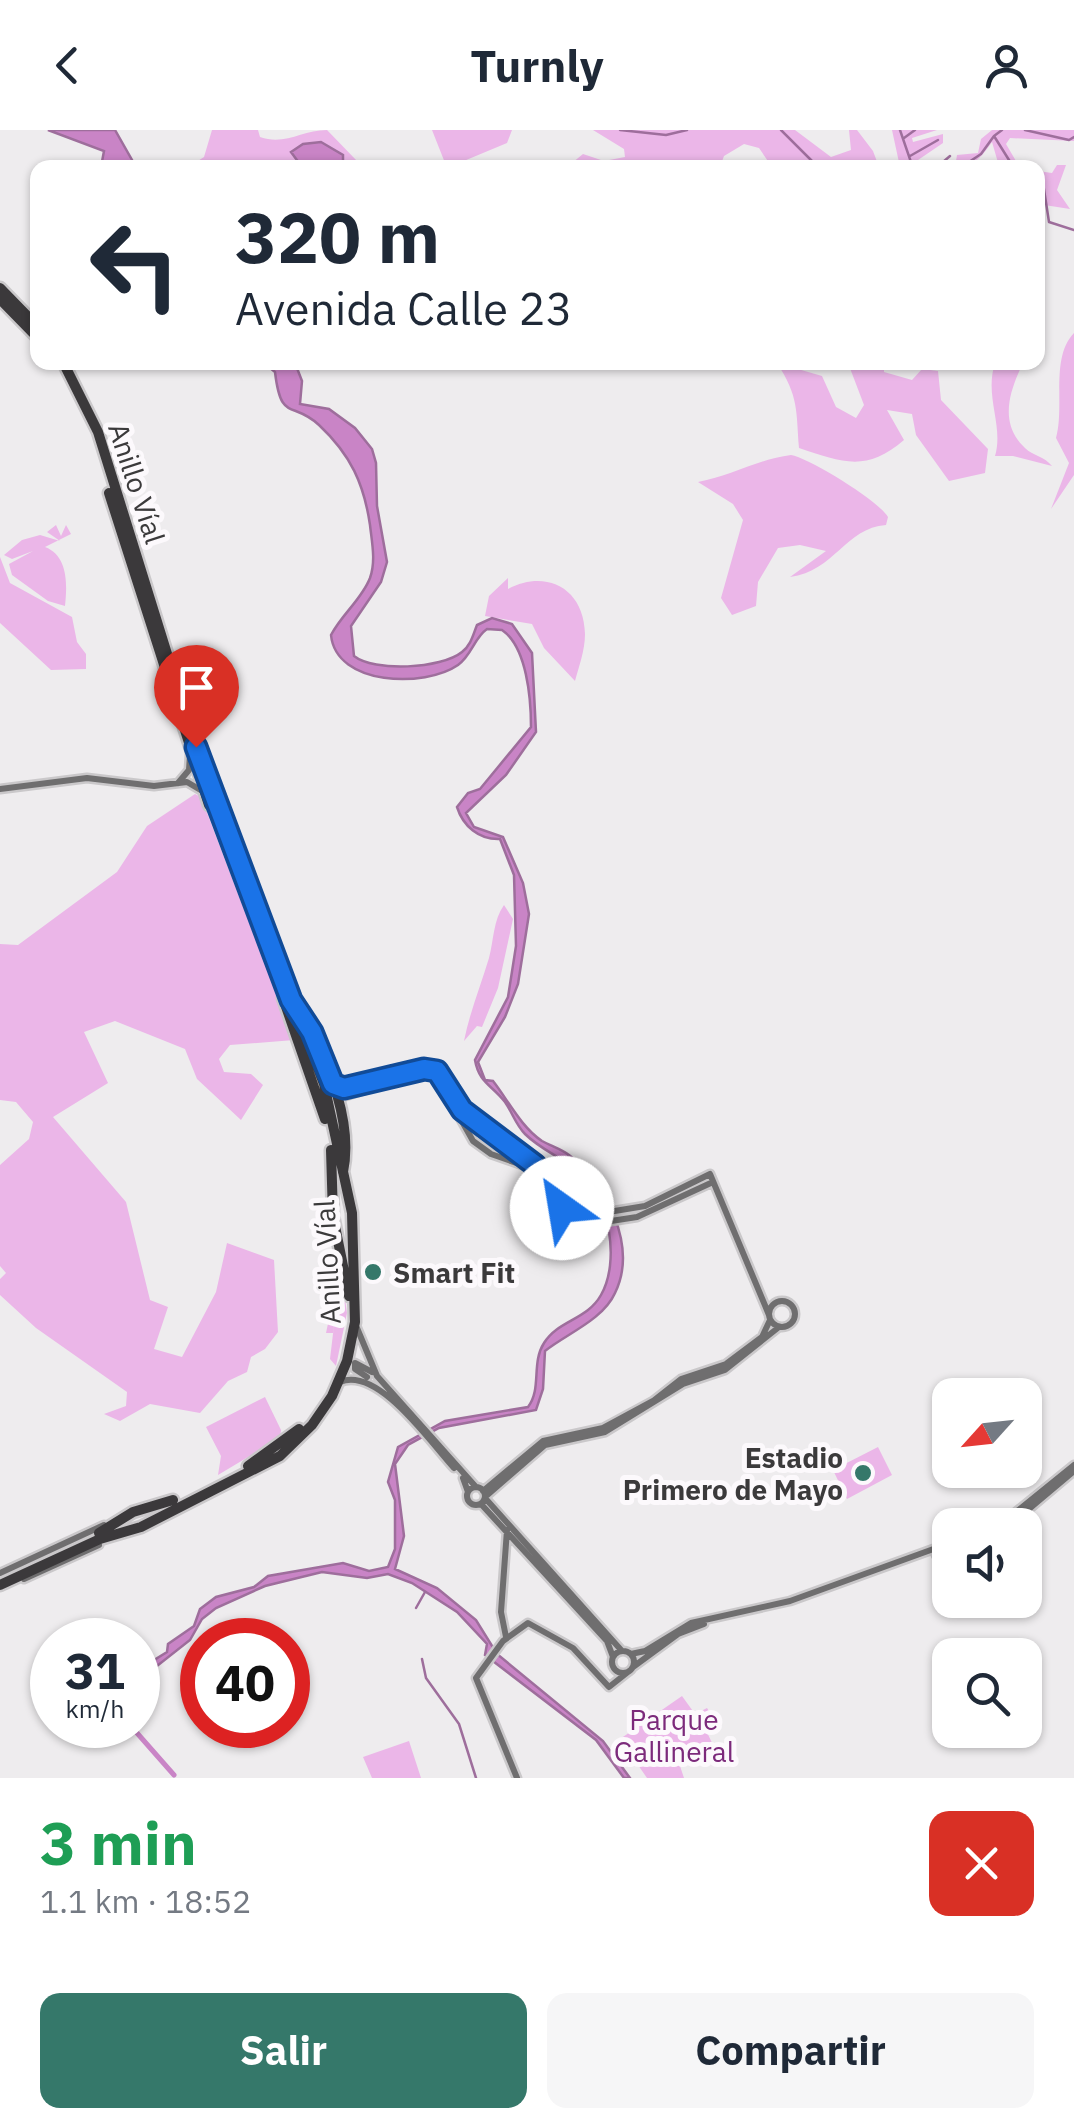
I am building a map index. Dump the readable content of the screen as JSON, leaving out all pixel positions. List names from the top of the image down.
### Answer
{
  "streets": {
    "highway": ["Anillo Víal"]
  },
  "parks": ["Parque Gallineral"],
  "places": ["Smart Fit", "Estadio Primero de Mayo"],
  "north": "bottom left",
  "page": {
    "header": "Turnly",
    "turn": ["320 m", "Avenida Calle 23"],
    "speed": "31 km/h",
    "limit": "40",
    "heading": ["3 min", "1.1 km · 18:52"],
    "buttons": ["Salir", "Compartir"]
  }
}
